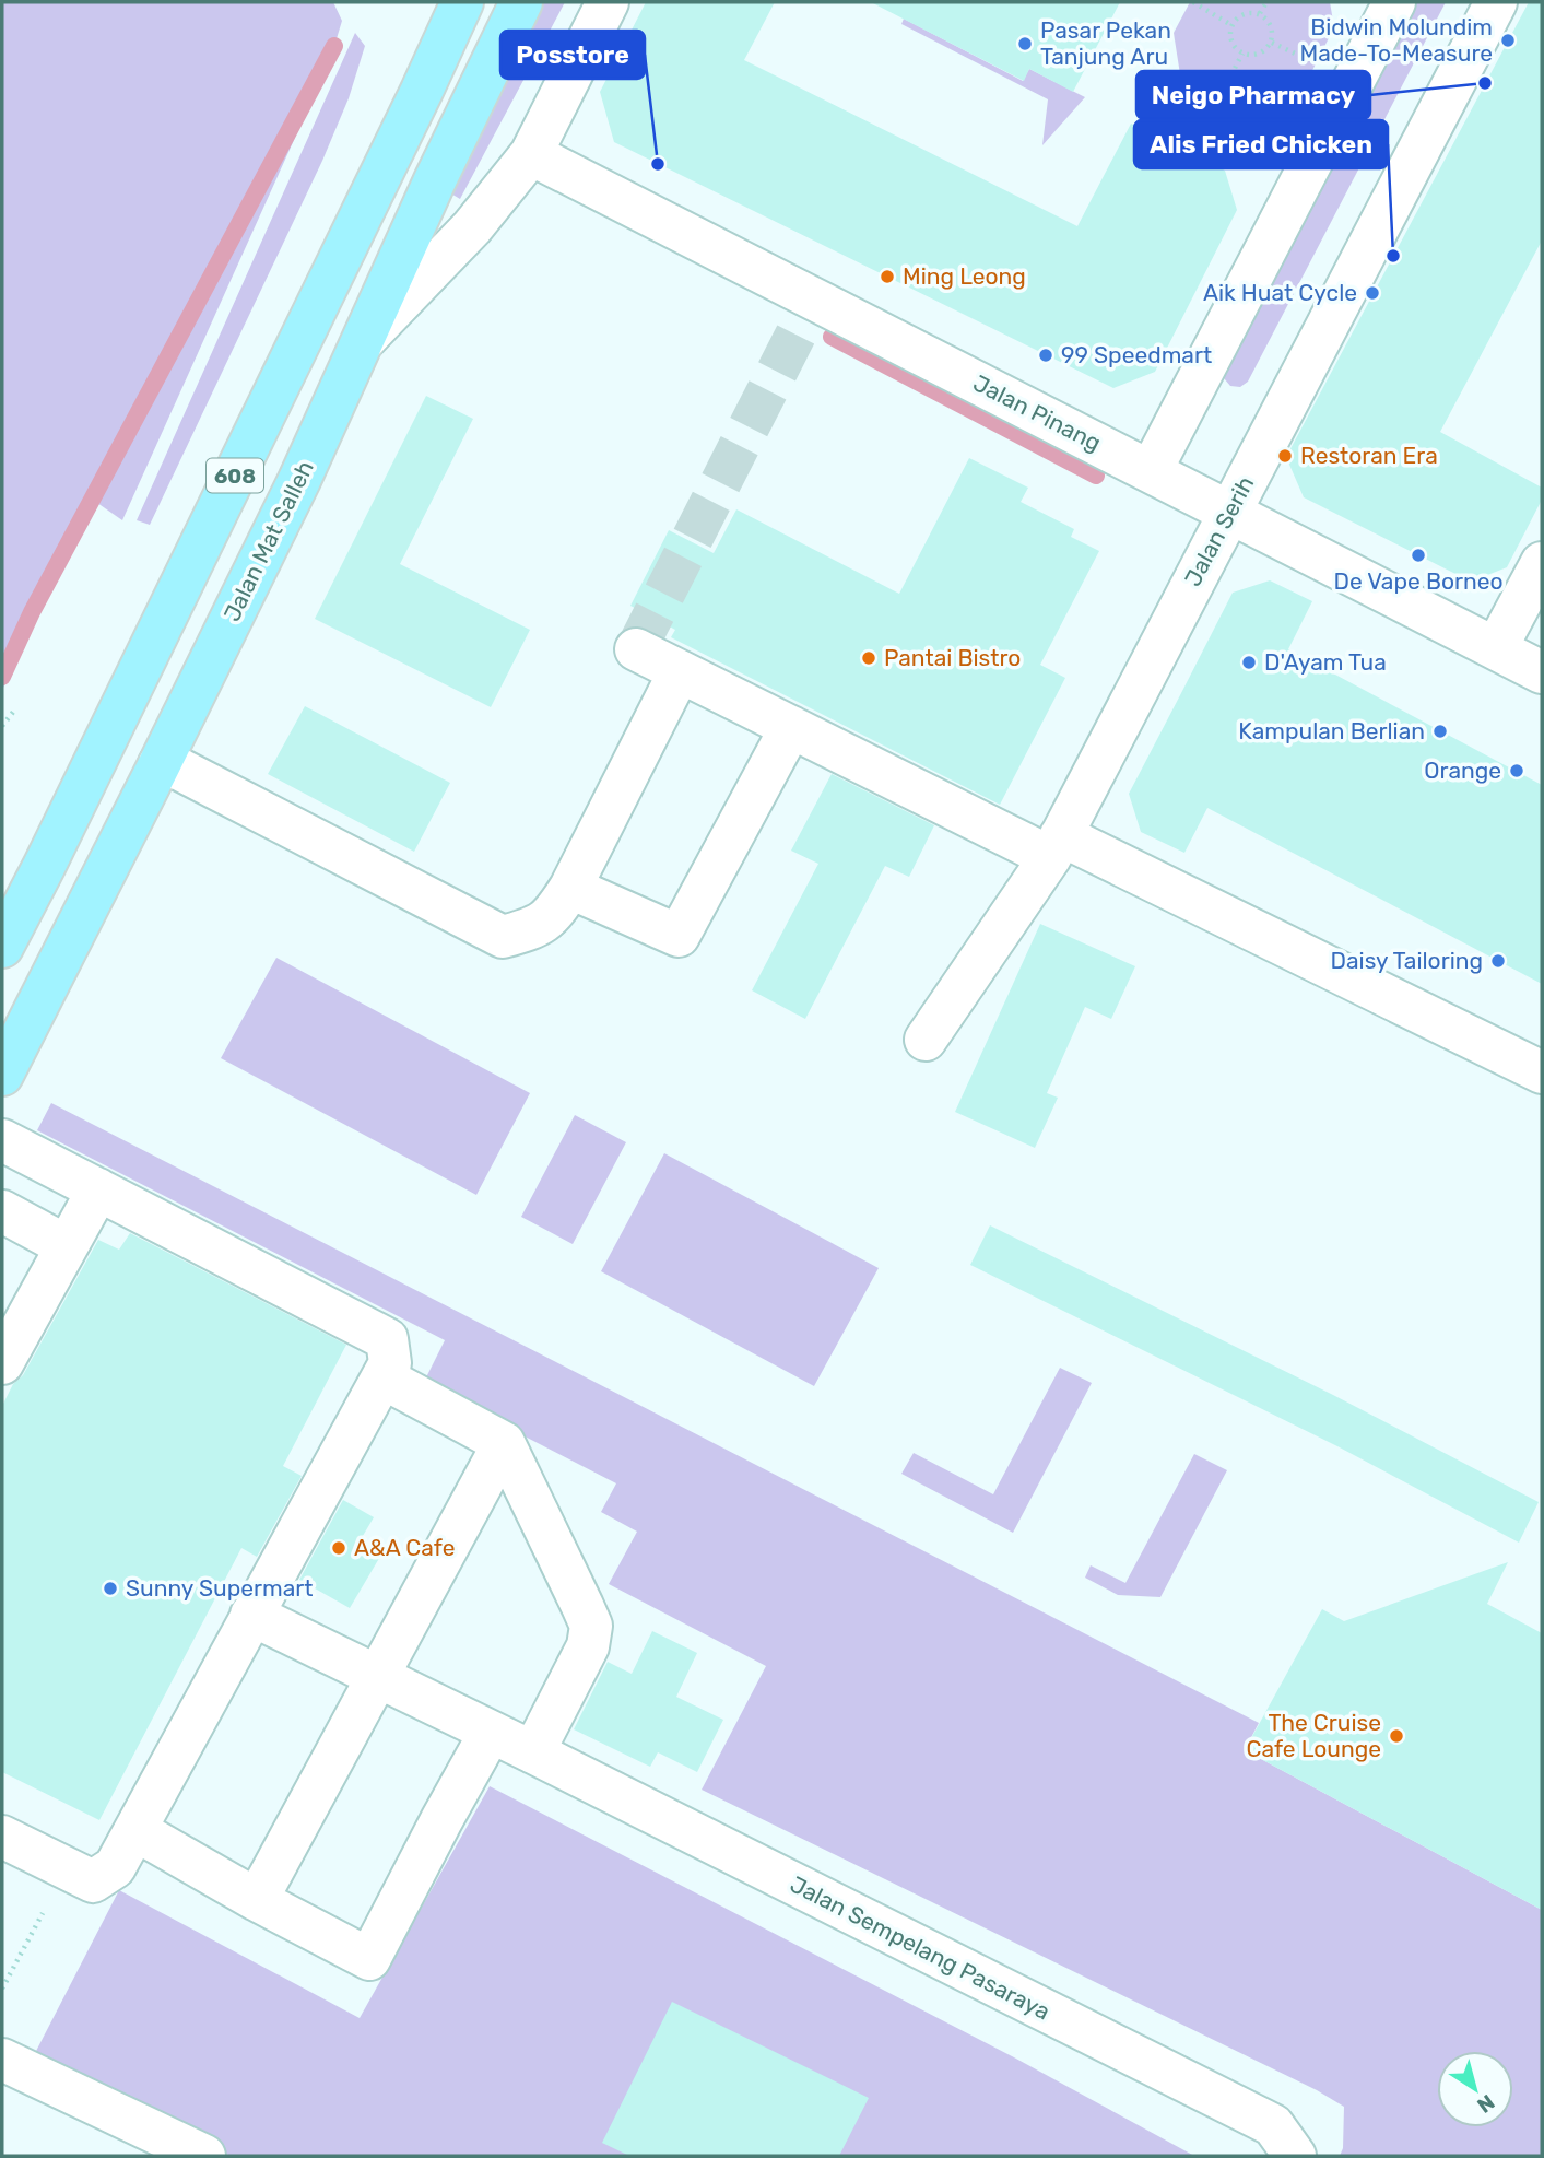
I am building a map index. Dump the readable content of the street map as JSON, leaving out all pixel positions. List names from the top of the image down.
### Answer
{
  "streets": {
    "main road": ["608", "Jalan Mat Salleh"],
    "street": ["Jalan Pinang", "Jalan Serih", "Jalan Sempelang Pasaraya"]
  },
  "crossings": [
    ["Jalan Pinang", "Jalan Serih"]
  ],
  "places": [
    "Bidwin Molundim Made-To-Measure",
    "Pasar Pekan Tanjung Aru",
    "Neigo Pharmacy",
    "Posstore",
    "Alis Fried Chicken",
    "Ming Leong",
    "Aik Huat Cycle",
    "99 Speedmart",
    "Restoran Era",
    "De Vape Borneo",
    "Pantai Bistro",
    "D'Ayam Tua",
    "Kampulan Berlian",
    "Orange",
    "Daisy Tailoring",
    "A&A Cafe",
    "Sunny Supermart",
    "The Cruise Cafe Lounge"
  ],
  "north": "bottom right"
}
